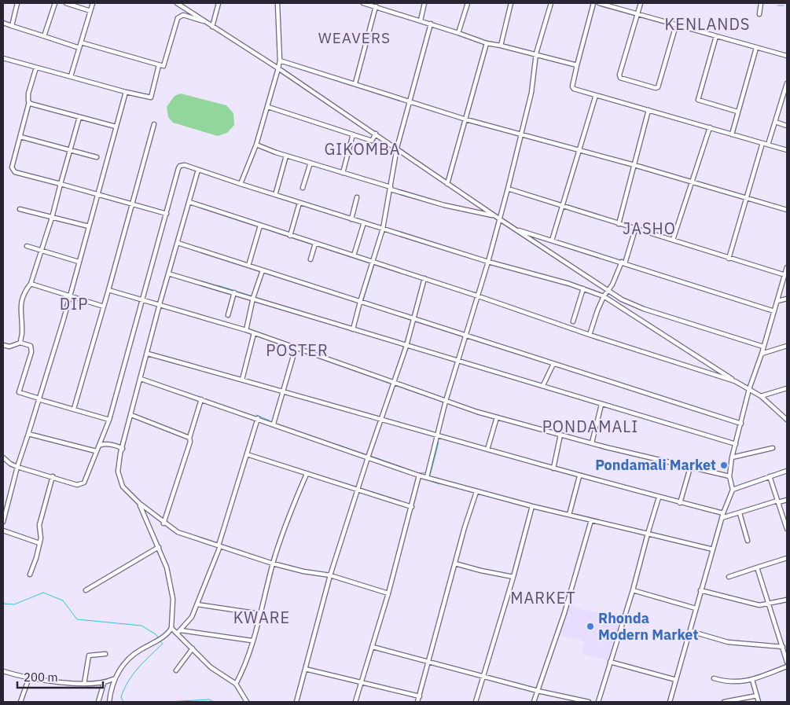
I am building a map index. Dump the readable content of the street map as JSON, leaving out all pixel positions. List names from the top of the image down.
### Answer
{
  "districts": [
    "KENLANDS",
    "WEAVERS",
    "GIKOMBA",
    "JASHO",
    "DIP",
    "POSTER",
    "PONDAMALI",
    "MARKET",
    "KWARE"
  ],
  "places": ["Pondamali Market", "Rhonda Modern Market"],
  "scale_bar": "200 m"
}
